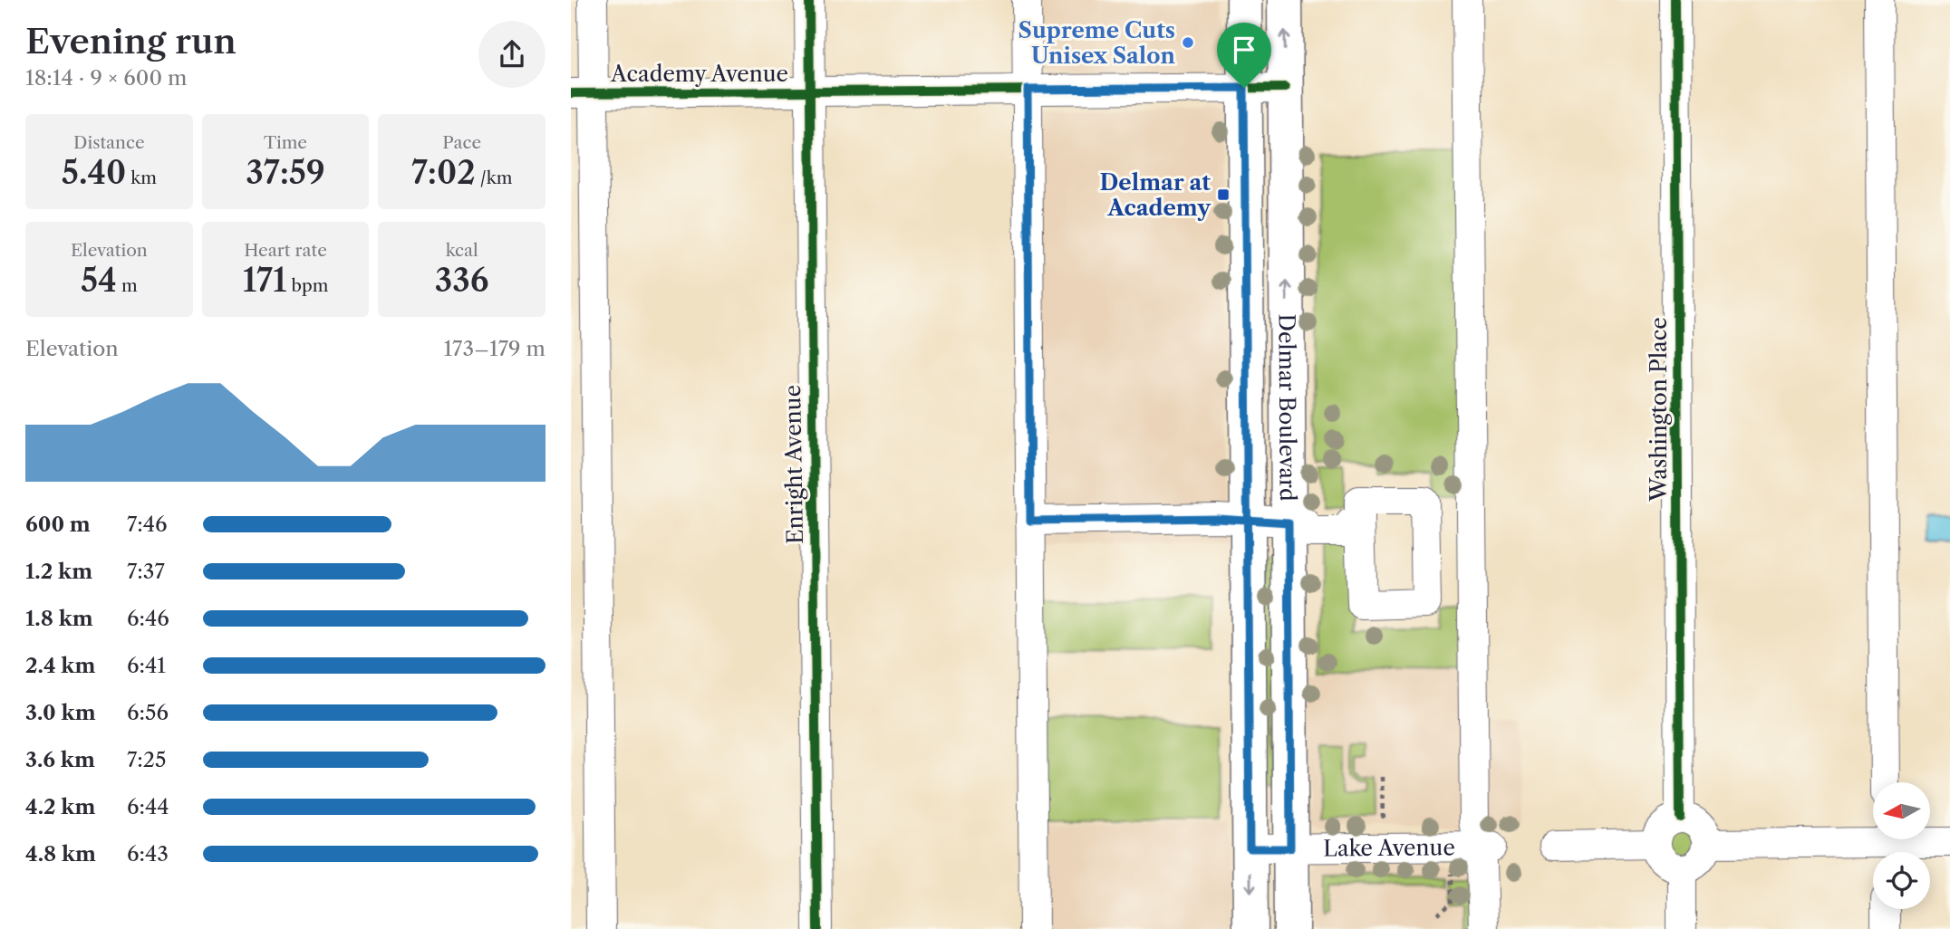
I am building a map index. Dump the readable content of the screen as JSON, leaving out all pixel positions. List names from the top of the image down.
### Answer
{
  "streets": {
    "main road": ["Delmar Boulevard"],
    "street": [
      "Academy Avenue",
      "Washington Place",
      "Enright Avenue",
      "Lake Avenue"
    ]
  },
  "crossings": [
    ["Academy Avenue", "Delmar Boulevard"],
    ["Academy Avenue", "Enright Avenue"],
    ["Delmar Boulevard", "Lake Avenue"]
  ],
  "places": {
    "other": ["Supreme Cuts Unisex Salon"],
    "transit": ["Delmar at Academy"]
  },
  "north": "left",
  "page": {
    "heading": ["Evening run", "18:14 · 9 × 600 m"],
    "stats": [
      ["Distance", "5.40 km"],
      ["Time", "37:59"],
      ["Pace", "7:02 /km"],
      ["Elevation", "54 m"],
      ["Heart rate", "171 bpm"],
      ["kcal", "336"]
    ],
    "chart": ["Elevation", "173–179 m"],
    "list": [
      {
        "name": "600 m",
        "note": "7:46"
      },
      {
        "name": "1.2 km",
        "note": "7:37"
      },
      {
        "name": "1.8 km",
        "note": "6:46"
      },
      {
        "name": "2.4 km",
        "note": "6:41"
      },
      {
        "name": "3.0 km",
        "note": "6:56"
      },
      {
        "name": "3.6 km",
        "note": "7:25"
      },
      {
        "name": "4.2 km",
        "note": "6:44"
      },
      {
        "name": "4.8 km",
        "note": "6:43"
      }
    ]
  }
}
